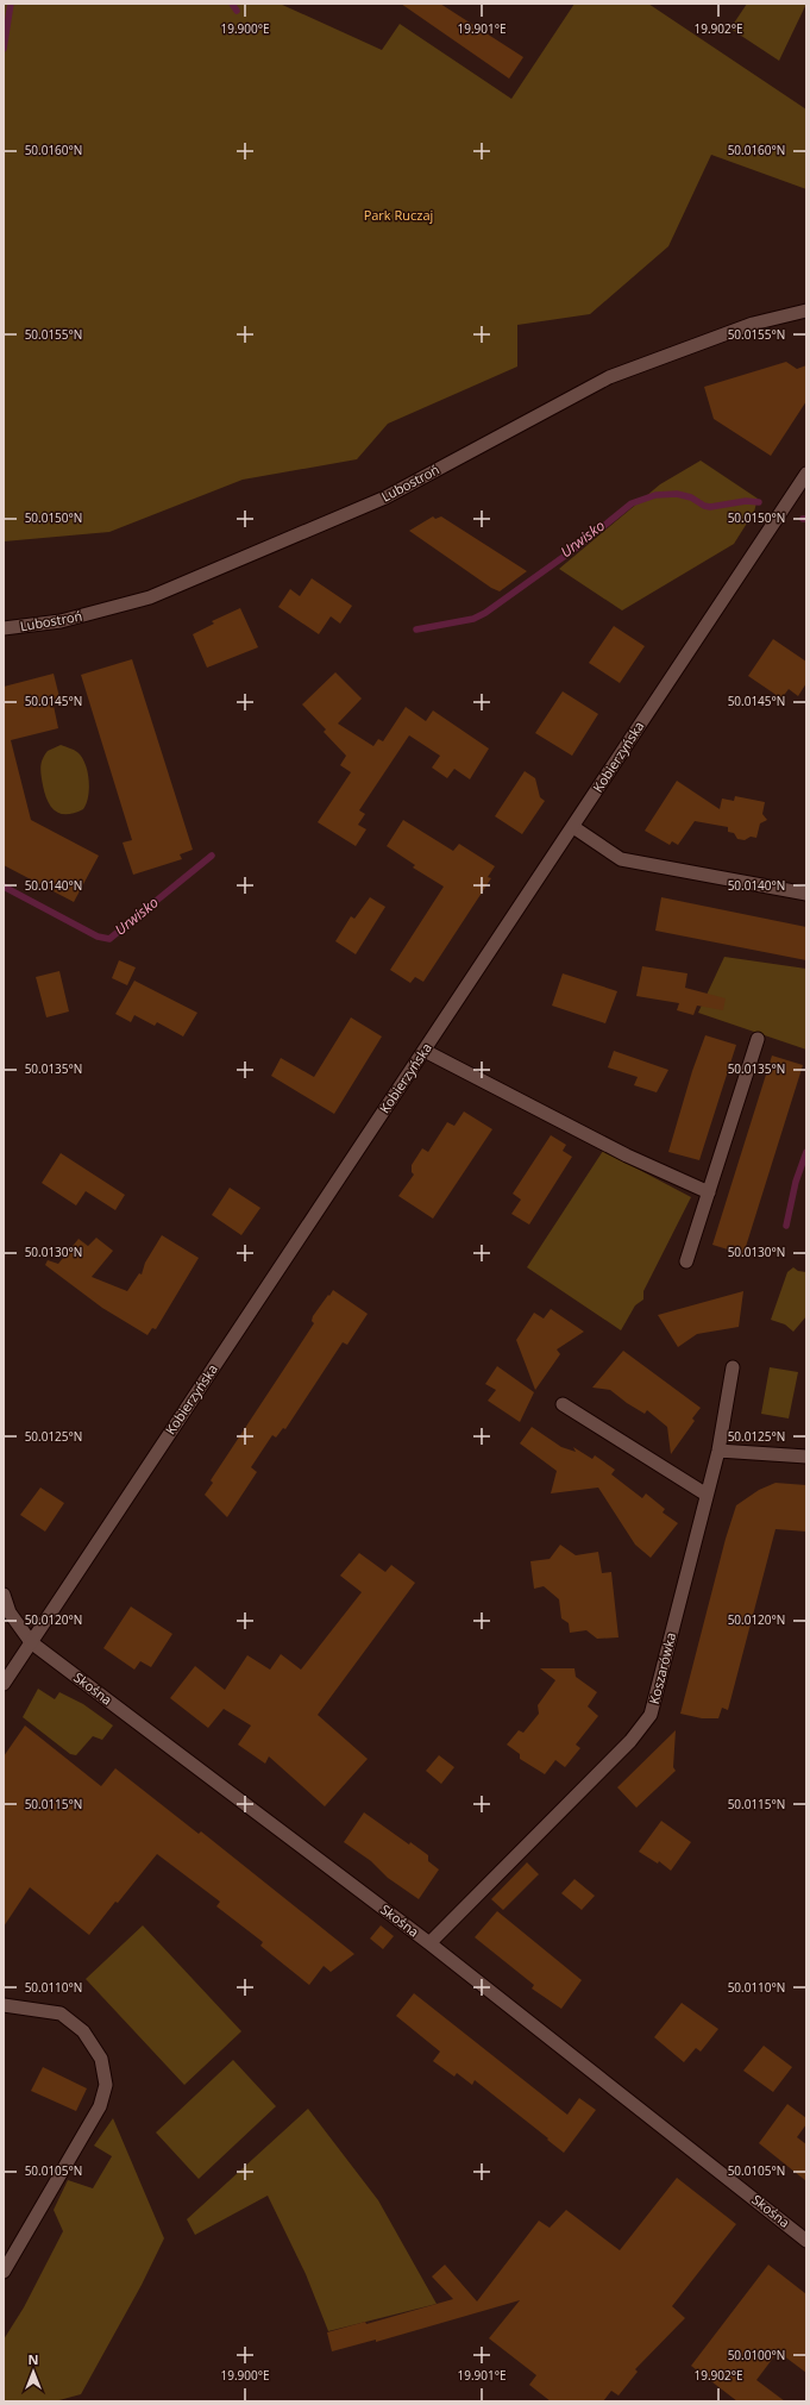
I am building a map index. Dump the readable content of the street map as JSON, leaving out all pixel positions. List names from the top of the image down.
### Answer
{
  "streets": {
    "street": [
      "Lubostroń",
      "Kobierzyńska",
      "Koszarówka",
      "Skośna"
    ]
  },
  "crossings": [
    ["Kobierzyńska", "Skośna"],
    ["Koszarówka", "Skośna"]
  ],
  "water": ["Urwisko"],
  "parks": ["Park Ruczaj"],
  "north": "top",
  "coordinates": [
    "19.900°E",
    "19.901°E",
    "19.902°E",
    "50.0160°N",
    "50.0155°N",
    "50.0150°N",
    "50.0145°N",
    "50.0140°N",
    "50.0135°N",
    "50.0130°N",
    "50.0125°N",
    "50.0120°N",
    "50.0115°N",
    "50.0110°N",
    "50.0105°N",
    "50.0100°N"
  ]
}
